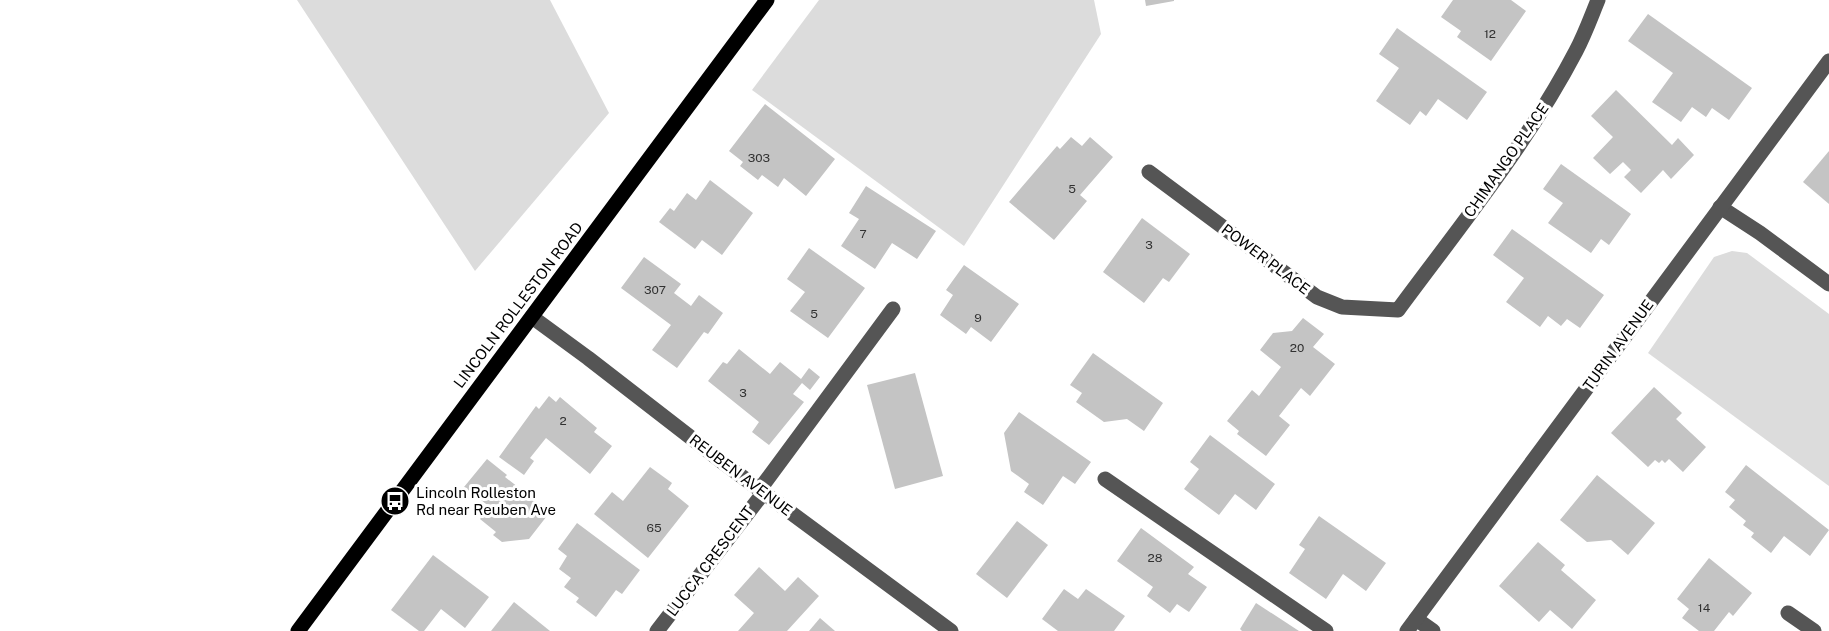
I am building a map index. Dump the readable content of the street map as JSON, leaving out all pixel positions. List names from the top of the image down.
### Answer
{
  "streets": {
    "main road": ["LINCOLN ROLLESTON ROAD"],
    "street": [
      "CHIMANGO PLACE",
      "POWER PLACE",
      "TURIN AVENUE",
      "REUBEN AVENUE",
      "LUCCA CRESCENT"
    ]
  },
  "crossings": [
    ["CHIMANGO PLACE", "POWER PLACE"],
    ["LINCOLN ROLLESTON ROAD", "REUBEN AVENUE"],
    ["REUBEN AVENUE", "LUCCA CRESCENT"]
  ],
  "places": {
    "bus stop": ["Lincoln Rolleston Rd near Reuben Ave"]
  },
  "house_numbers": [
    "12",
    "303",
    "5",
    "7",
    "3",
    "307",
    "5",
    "9",
    "20",
    "3",
    "2",
    "65",
    "28",
    "14"
  ]
}
